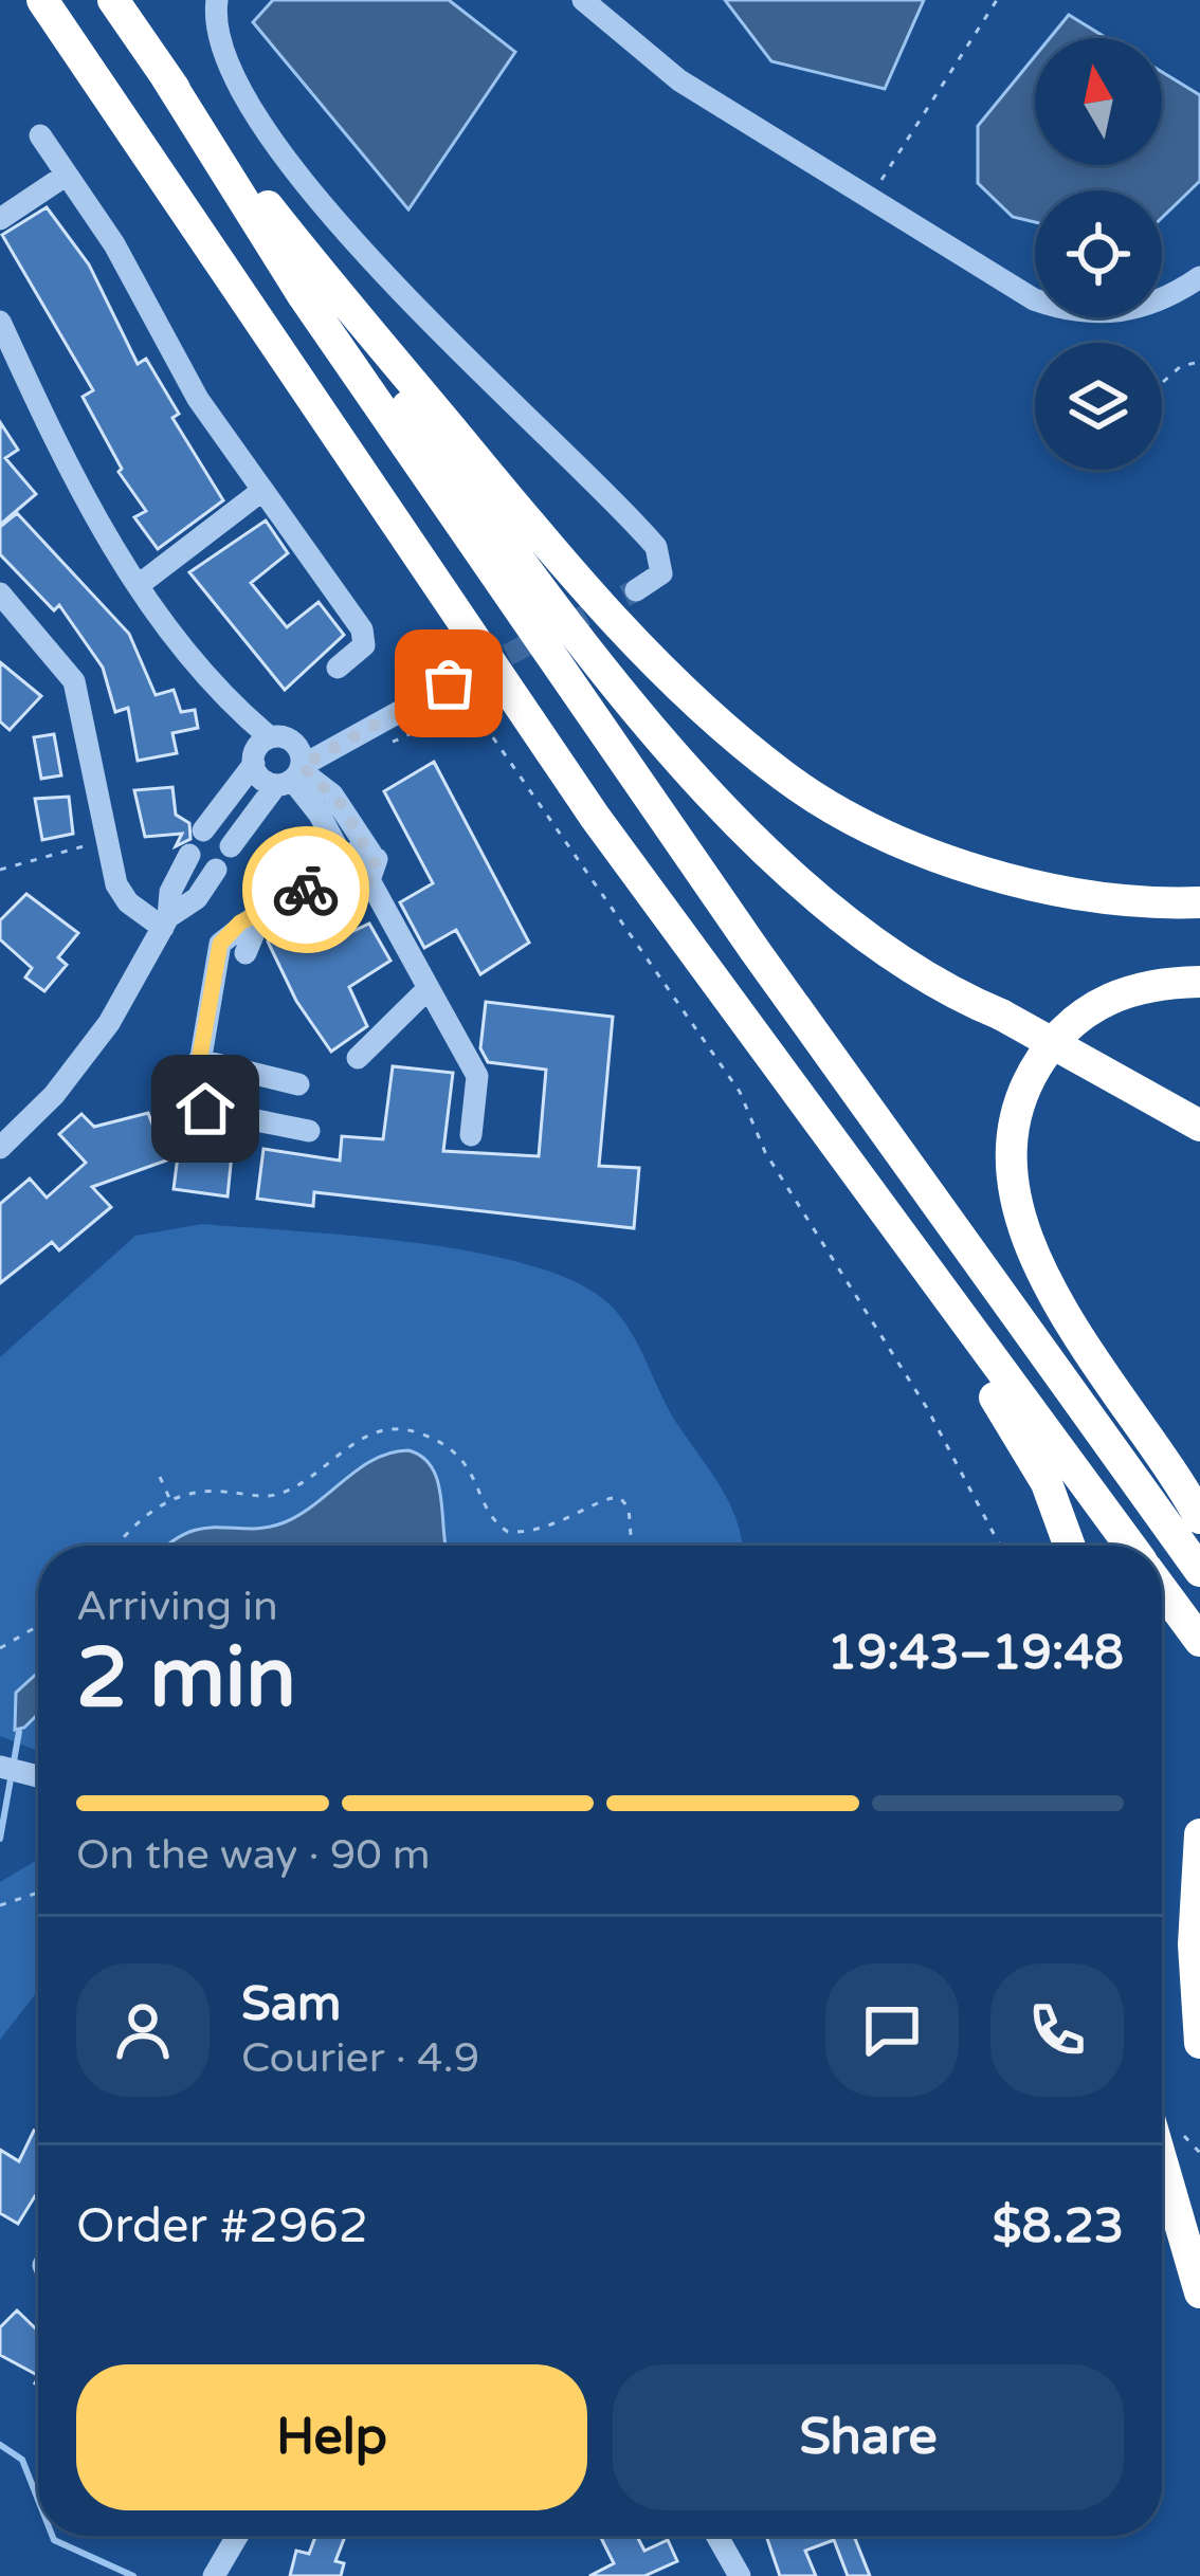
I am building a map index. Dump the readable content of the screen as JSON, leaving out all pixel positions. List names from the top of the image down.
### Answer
{
  "north": "top",
  "page": {
    "heading": ["2 min", "Arriving in", "19:43–19:48"],
    "panel": [
      "Sam",
      "Courier · 4.9",
      "Order #2962",
      "$8.23"
    ],
    "bar": "On the way · 90 m",
    "buttons": ["Help", "Share"]
  }
}
